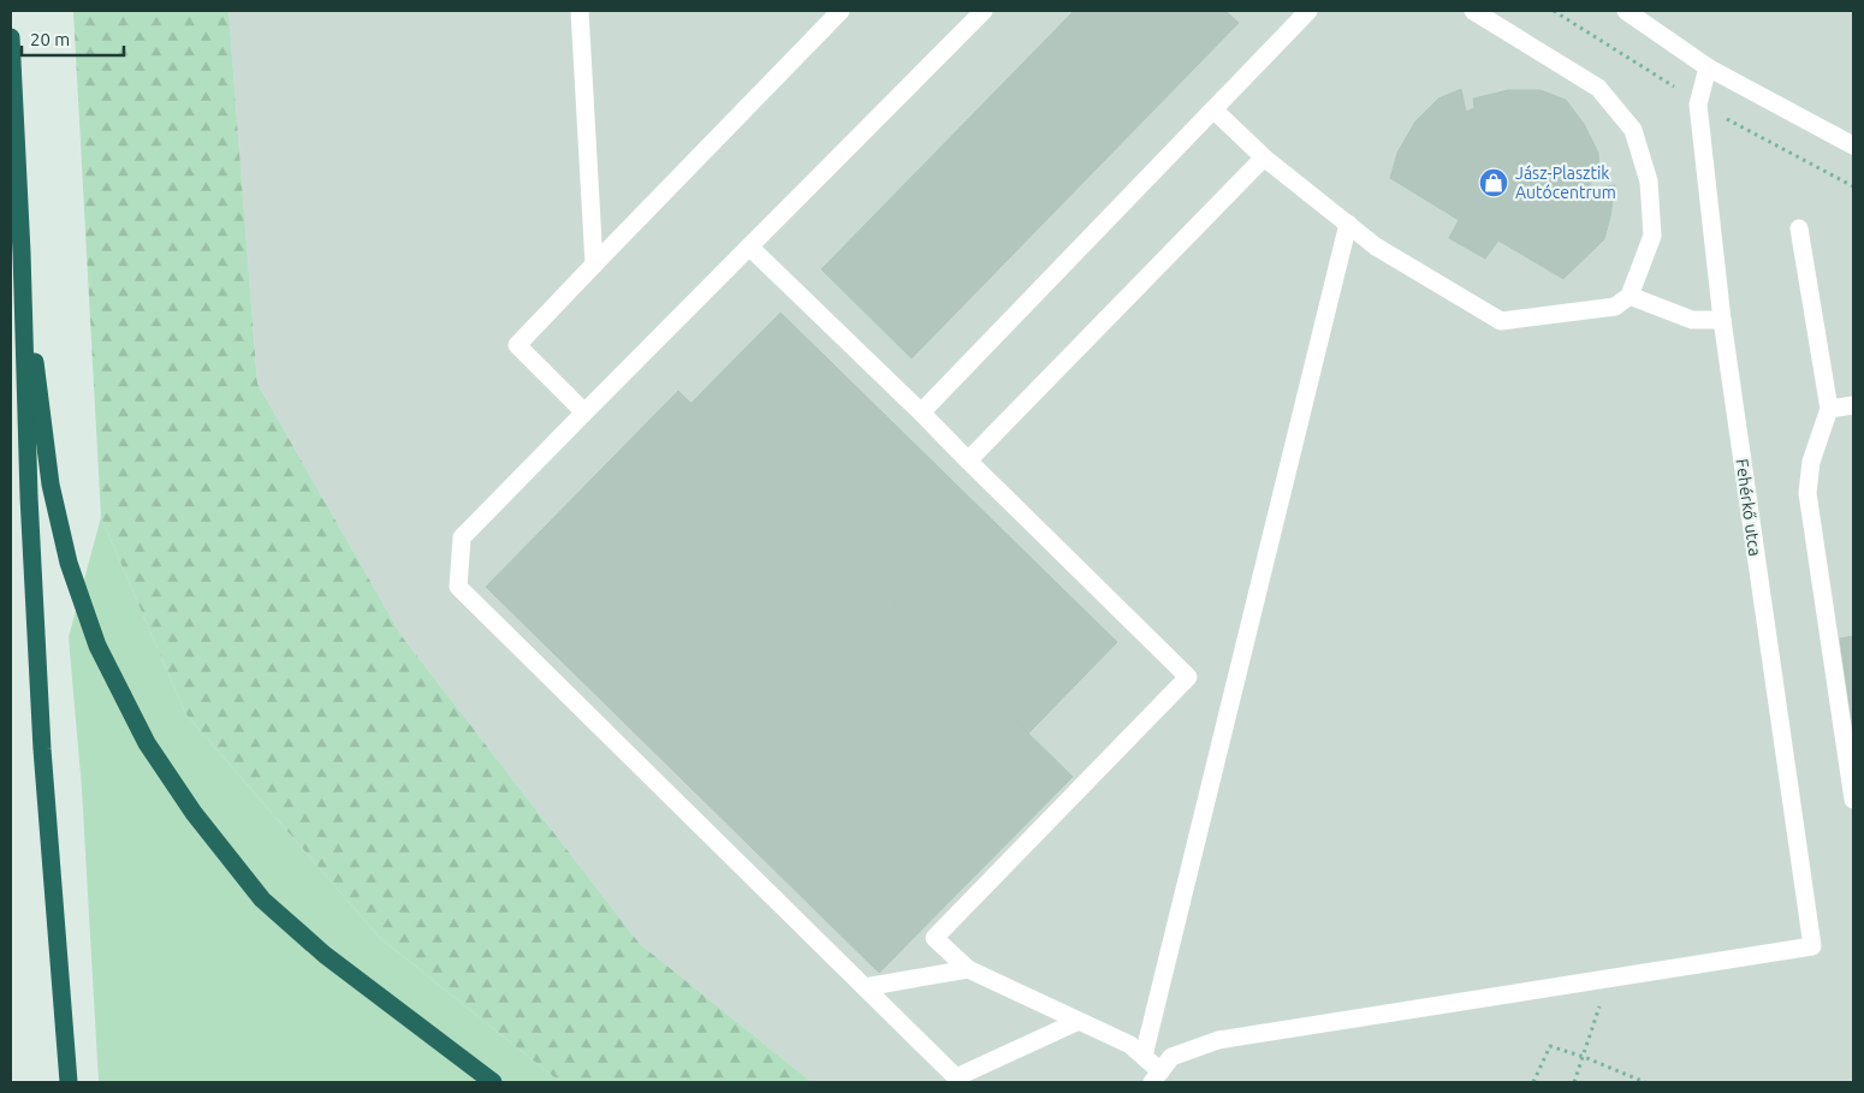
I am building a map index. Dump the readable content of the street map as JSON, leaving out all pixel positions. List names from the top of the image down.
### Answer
{
  "streets": {
    "street": ["Fehérkő utca"]
  },
  "places": {
    "shop": ["Jász-Plasztik Autócentrum"]
  },
  "scale_bar": "20 m"
}
